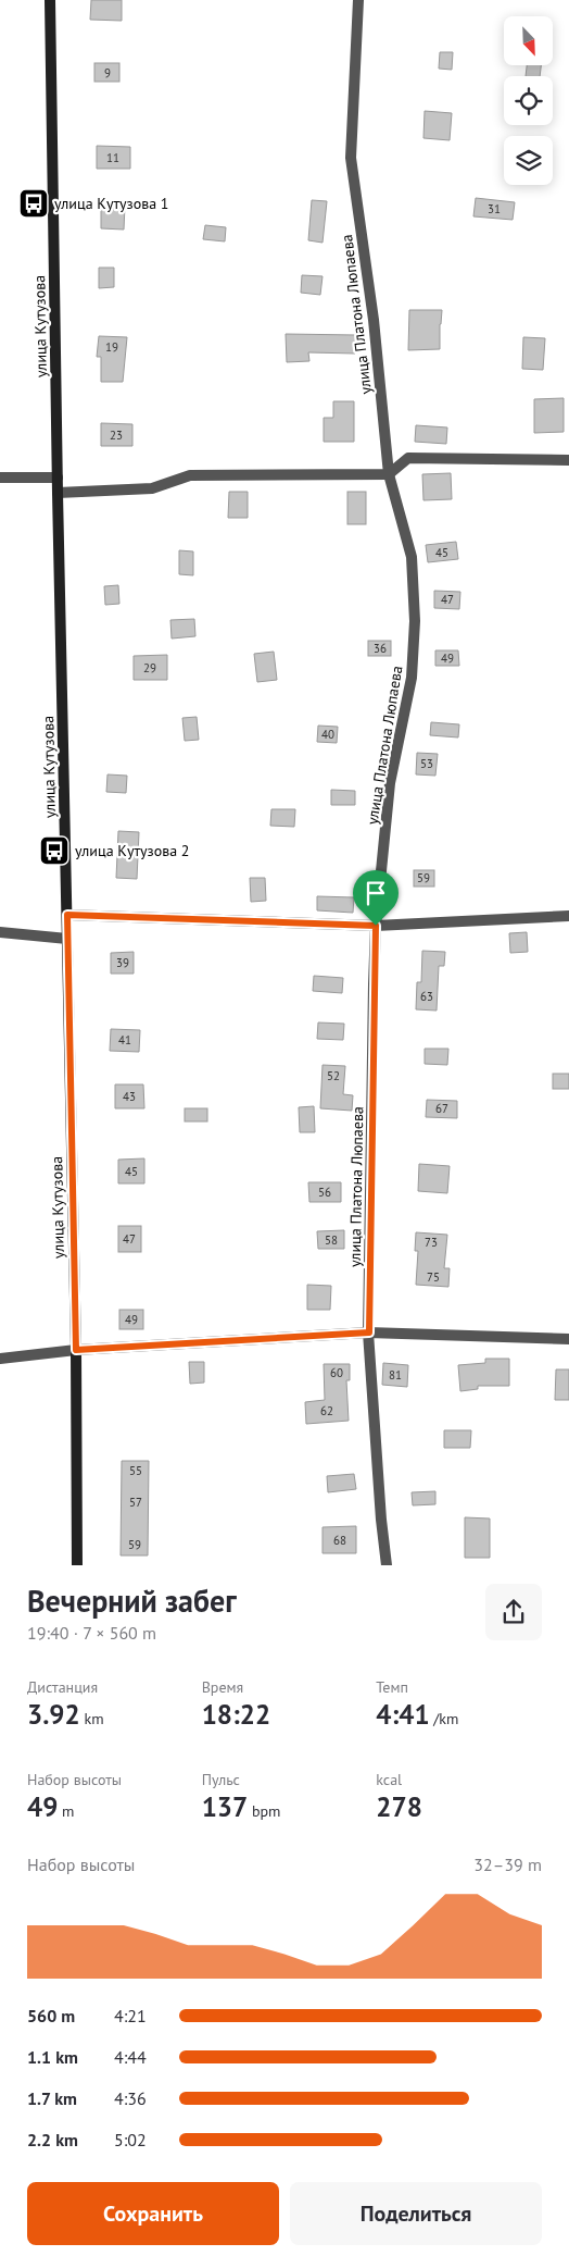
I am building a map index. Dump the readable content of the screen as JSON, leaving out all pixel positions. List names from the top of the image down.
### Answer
{
  "streets": {
    "street": ["улица Платона Люпаева", "улица Кутузова"]
  },
  "places": {
    "bus stop": ["улица Кутузова 1", "улица Кутузова 2"]
  },
  "house_numbers": [
    "9",
    "11",
    "31",
    "19",
    "23",
    "45",
    "47",
    "36",
    "49",
    "29",
    "40",
    "53",
    "59",
    "39",
    "63",
    "41",
    "52",
    "43",
    "67",
    "45",
    "56",
    "47",
    "58",
    "73",
    "75",
    "49",
    "60",
    "81",
    "62",
    "55",
    "57",
    "68",
    "59"
  ],
  "north": "bottom right",
  "page": {
    "heading": ["Вечерний забег", "19:40 · 7 × 560 m"],
    "stats": [
      ["Дистанция", "3.92 km"],
      ["Время", "18:22"],
      ["Темп", "4:41 /km"],
      ["Набор высоты", "49 m"],
      ["Пульс", "137 bpm"],
      ["kcal", "278"]
    ],
    "chart": ["Набор высоты", "32–39 m"],
    "list": [
      {
        "name": "560 m",
        "note": "4:21"
      },
      {
        "name": "1.1 km",
        "note": "4:44"
      },
      {
        "name": "1.7 km",
        "note": "4:36"
      },
      {
        "name": "2.2 km",
        "note": "5:02"
      }
    ],
    "buttons": ["Сохранить", "Поделиться"]
  }
}
